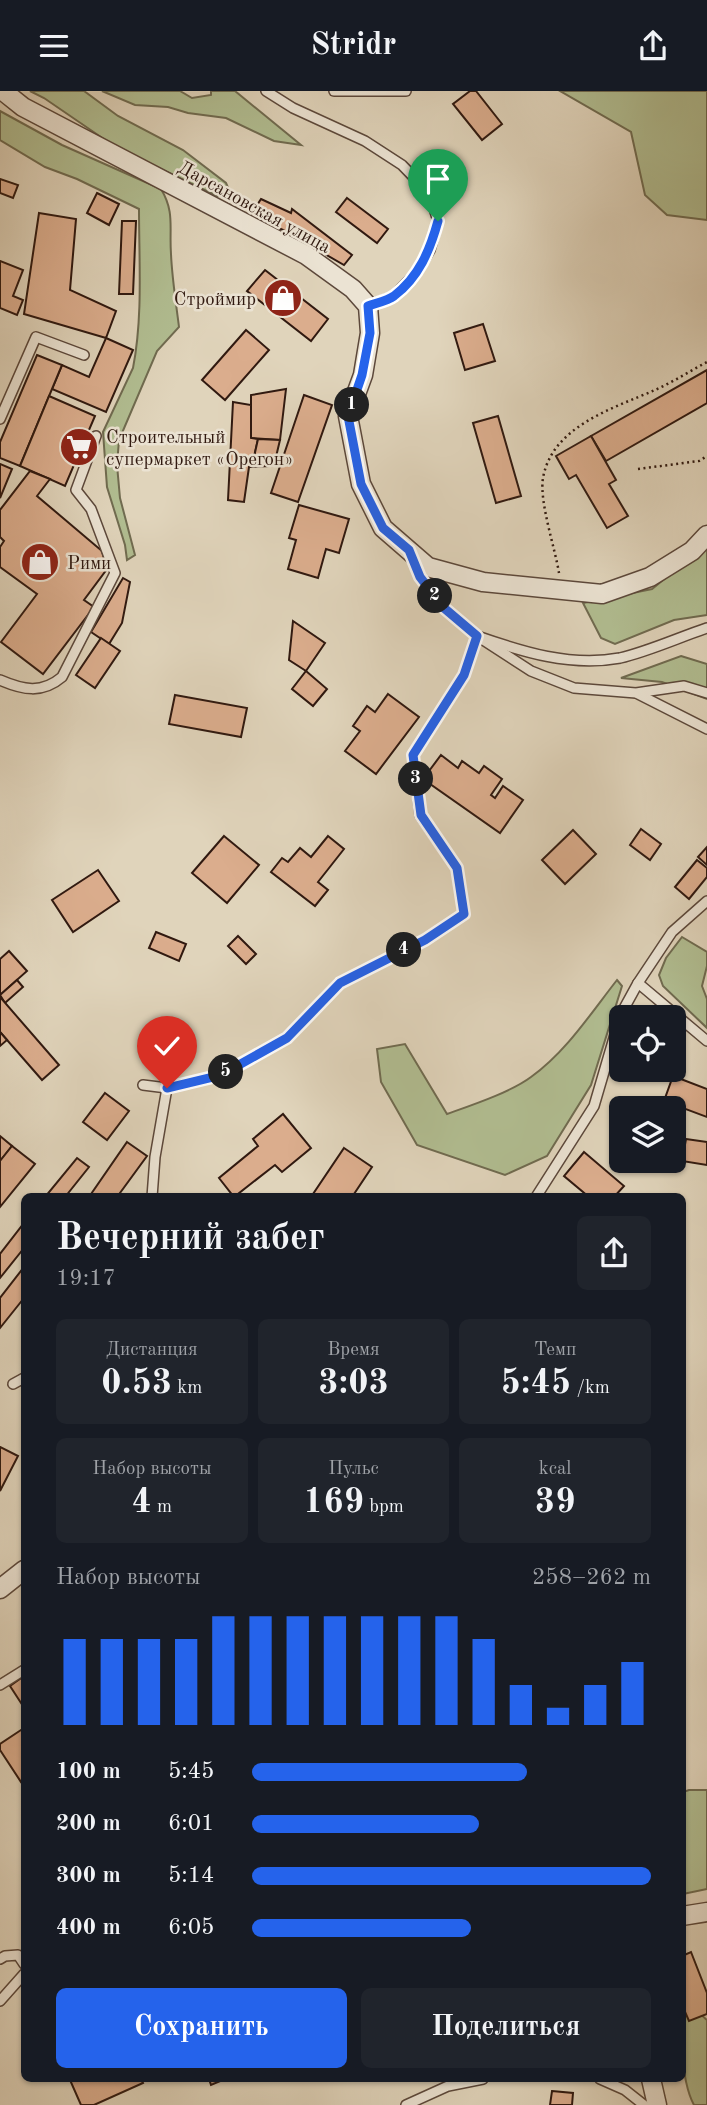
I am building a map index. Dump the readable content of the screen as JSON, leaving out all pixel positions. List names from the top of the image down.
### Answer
{
  "streets": {
    "street": ["Дарсановская улица"]
  },
  "places": {
    "shop": ["Строймир", "Рими"],
    "supermarket": ["Строительный супермаркет «Орегон»"]
  },
  "page": {
    "header": "Stridr",
    "pins": [
      "1",
      "2",
      "3",
      "4",
      "5"
    ],
    "heading": ["Вечерний забег", "19:17"],
    "stats": [
      ["Дистанция", "0.53 km"],
      ["Время", "3:03"],
      ["Темп", "5:45 /km"],
      ["Набор высоты", "4 m"],
      ["Пульс", "169 bpm"],
      ["kcal", "39"]
    ],
    "chart": ["Набор высоты", "258–262 m"],
    "list": [
      {
        "name": "100 m",
        "note": "5:45"
      },
      {
        "name": "200 m",
        "note": "6:01"
      },
      {
        "name": "300 m",
        "note": "5:14"
      },
      {
        "name": "400 m",
        "note": "6:05"
      }
    ],
    "buttons": ["Сохранить", "Поделиться"]
  }
}
